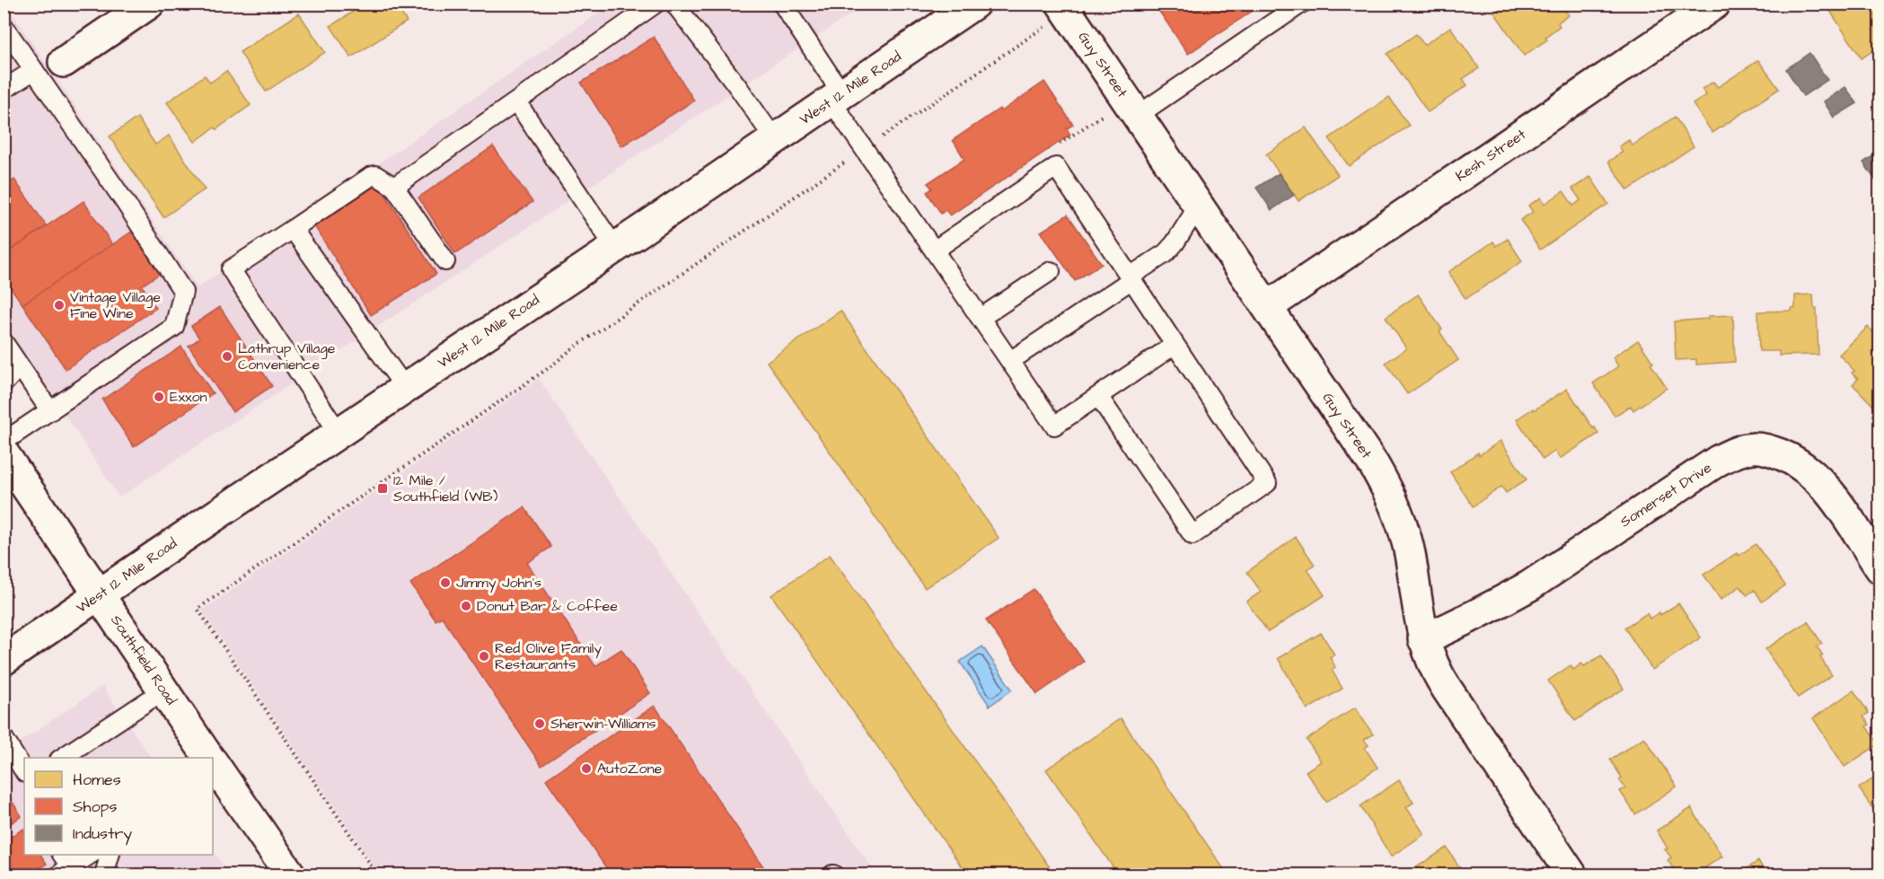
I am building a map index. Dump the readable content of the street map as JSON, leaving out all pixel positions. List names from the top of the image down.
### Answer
{
  "streets": {
    "street": [
      "Guy Street",
      "West 12 Mile Road",
      "Kesh Street",
      "Somerset Drive",
      "Southfield Road"
    ]
  },
  "crossings": [
    ["Guy Street", "Kesh Street"],
    ["Guy Street", "Somerset Drive"],
    ["West 12 Mile Road", "Southfield Road"]
  ],
  "places": {
    "other": [
      "Vintage Village Fine Wine",
      "Lathrup Village Convenience",
      "Exxon",
      "Jimmy John's",
      "Donut Bar & Coffee",
      "Red Olive Family Restaurants",
      "Sherwin-Williams",
      "AutoZone"
    ],
    "transit": ["12 Mile / Southfield (WB)"]
  },
  "legend": ["Homes", "Shops", "Industry"]
}
